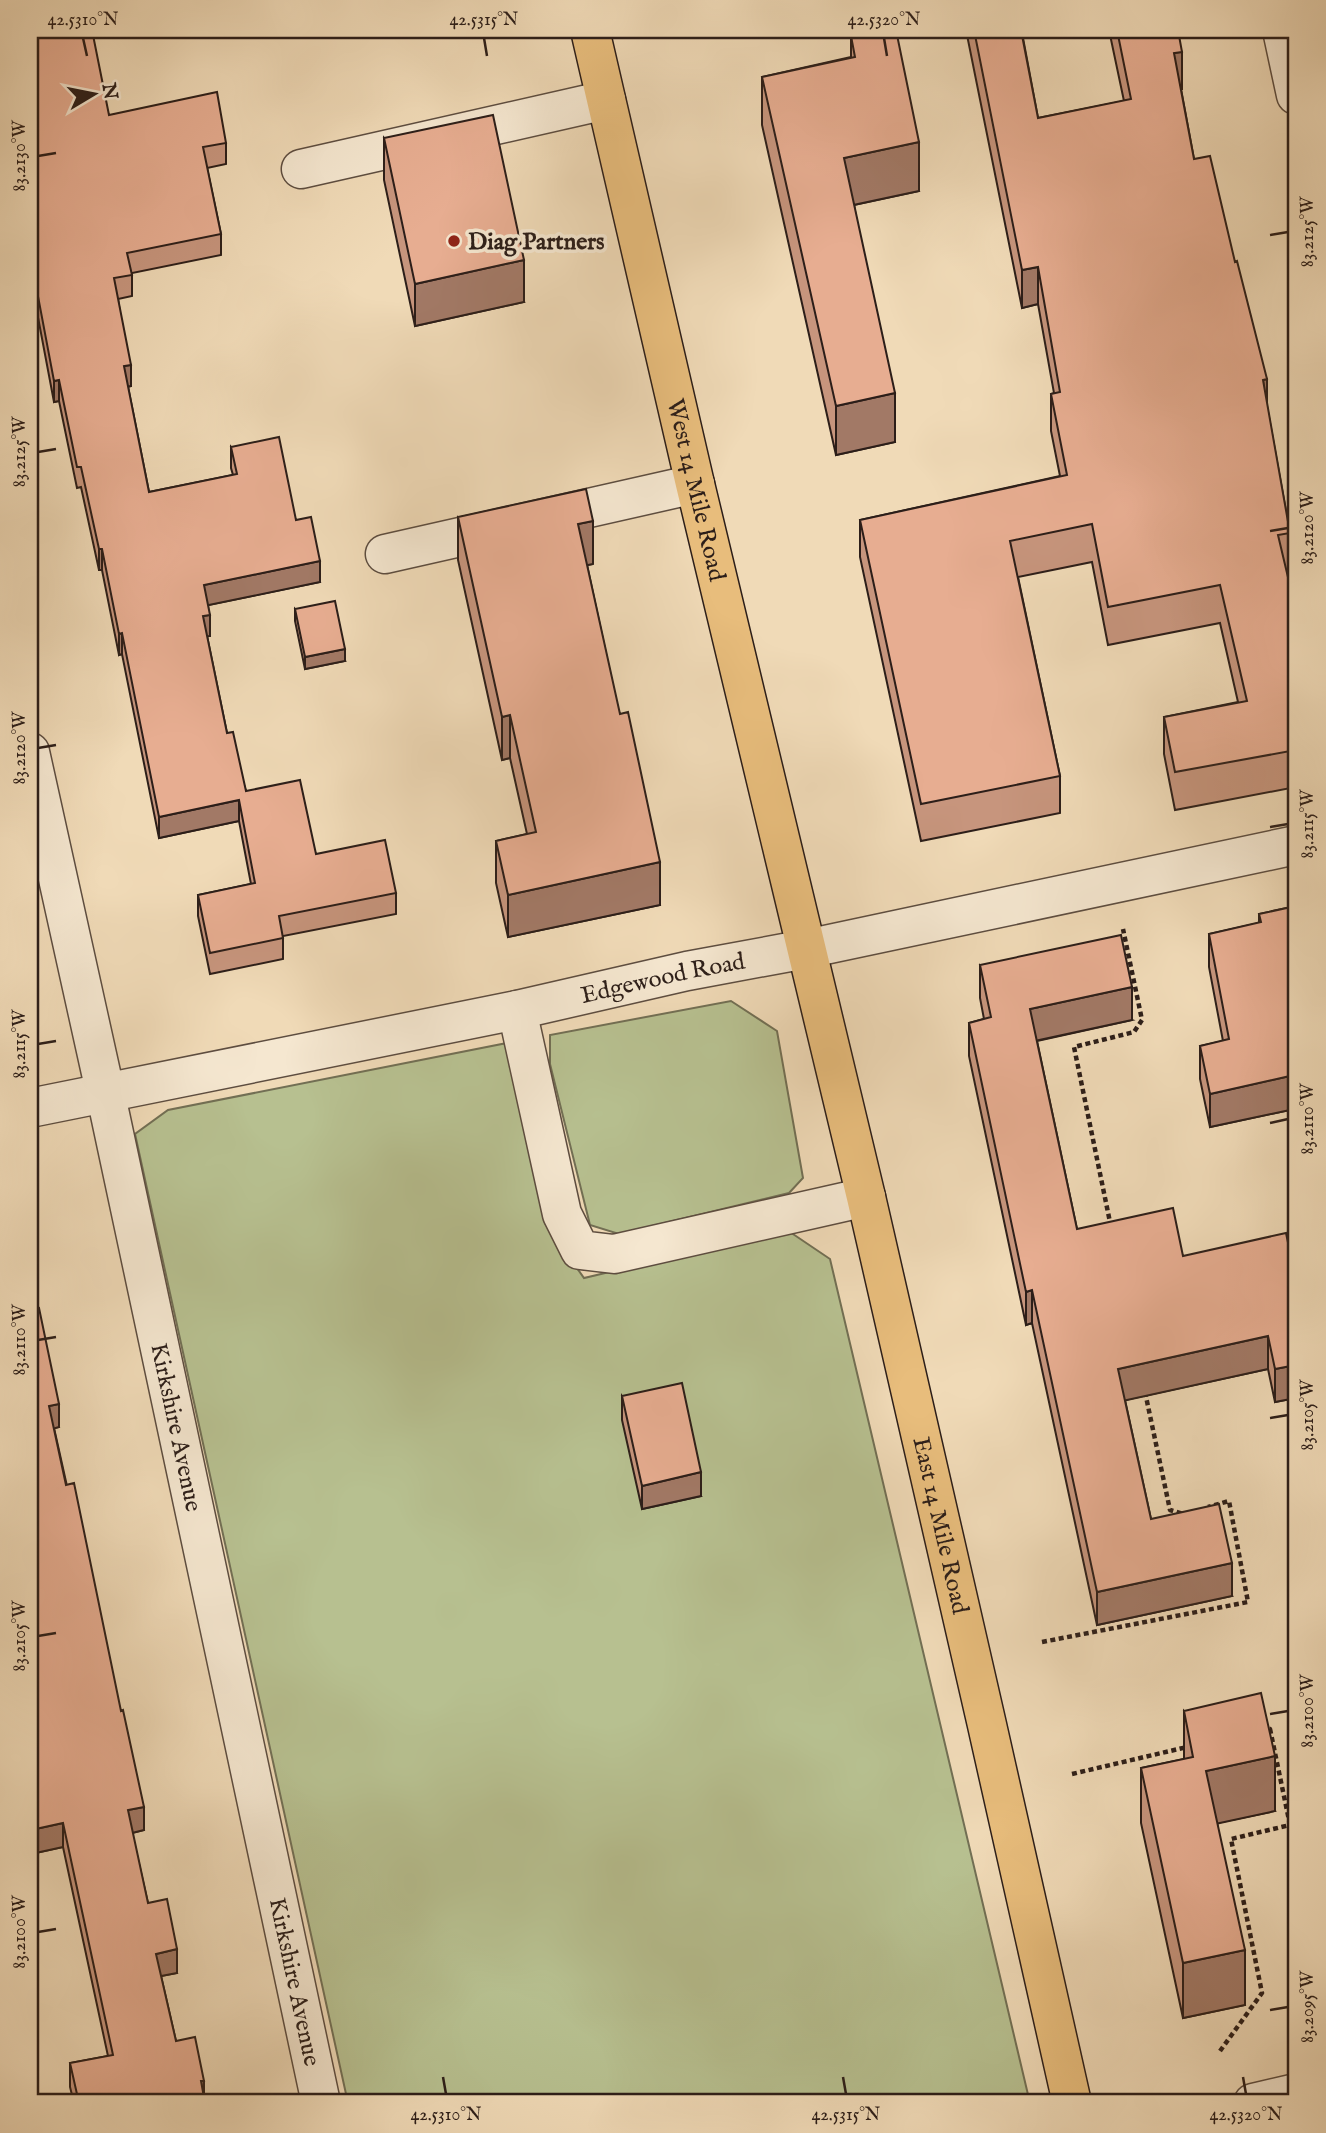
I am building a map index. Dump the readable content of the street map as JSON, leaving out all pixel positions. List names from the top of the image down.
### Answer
{
  "streets": {
    "main road": ["West 14 Mile Road", "East 14 Mile Road"],
    "street": ["Edgewood Road", "Kirkshire Avenue"]
  },
  "crossings": [
    ["West 14 Mile Road", "Edgewood Road"],
    ["West 14 Mile Road", "East 14 Mile Road"],
    ["Edgewood Road", "Kirkshire Avenue"],
    ["Edgewood Road", "East 14 Mile Road"]
  ],
  "places": ["Diag Partners"],
  "north": "right",
  "coordinates": [
    "42.5310°N",
    "42.5315°N",
    "42.5320°N",
    "83.2130°W",
    "83.2125°W",
    "83.2120°W",
    "83.2115°W",
    "83.2110°W",
    "83.2105°W",
    "83.2100°W",
    "83.2095°W"
  ]
}
